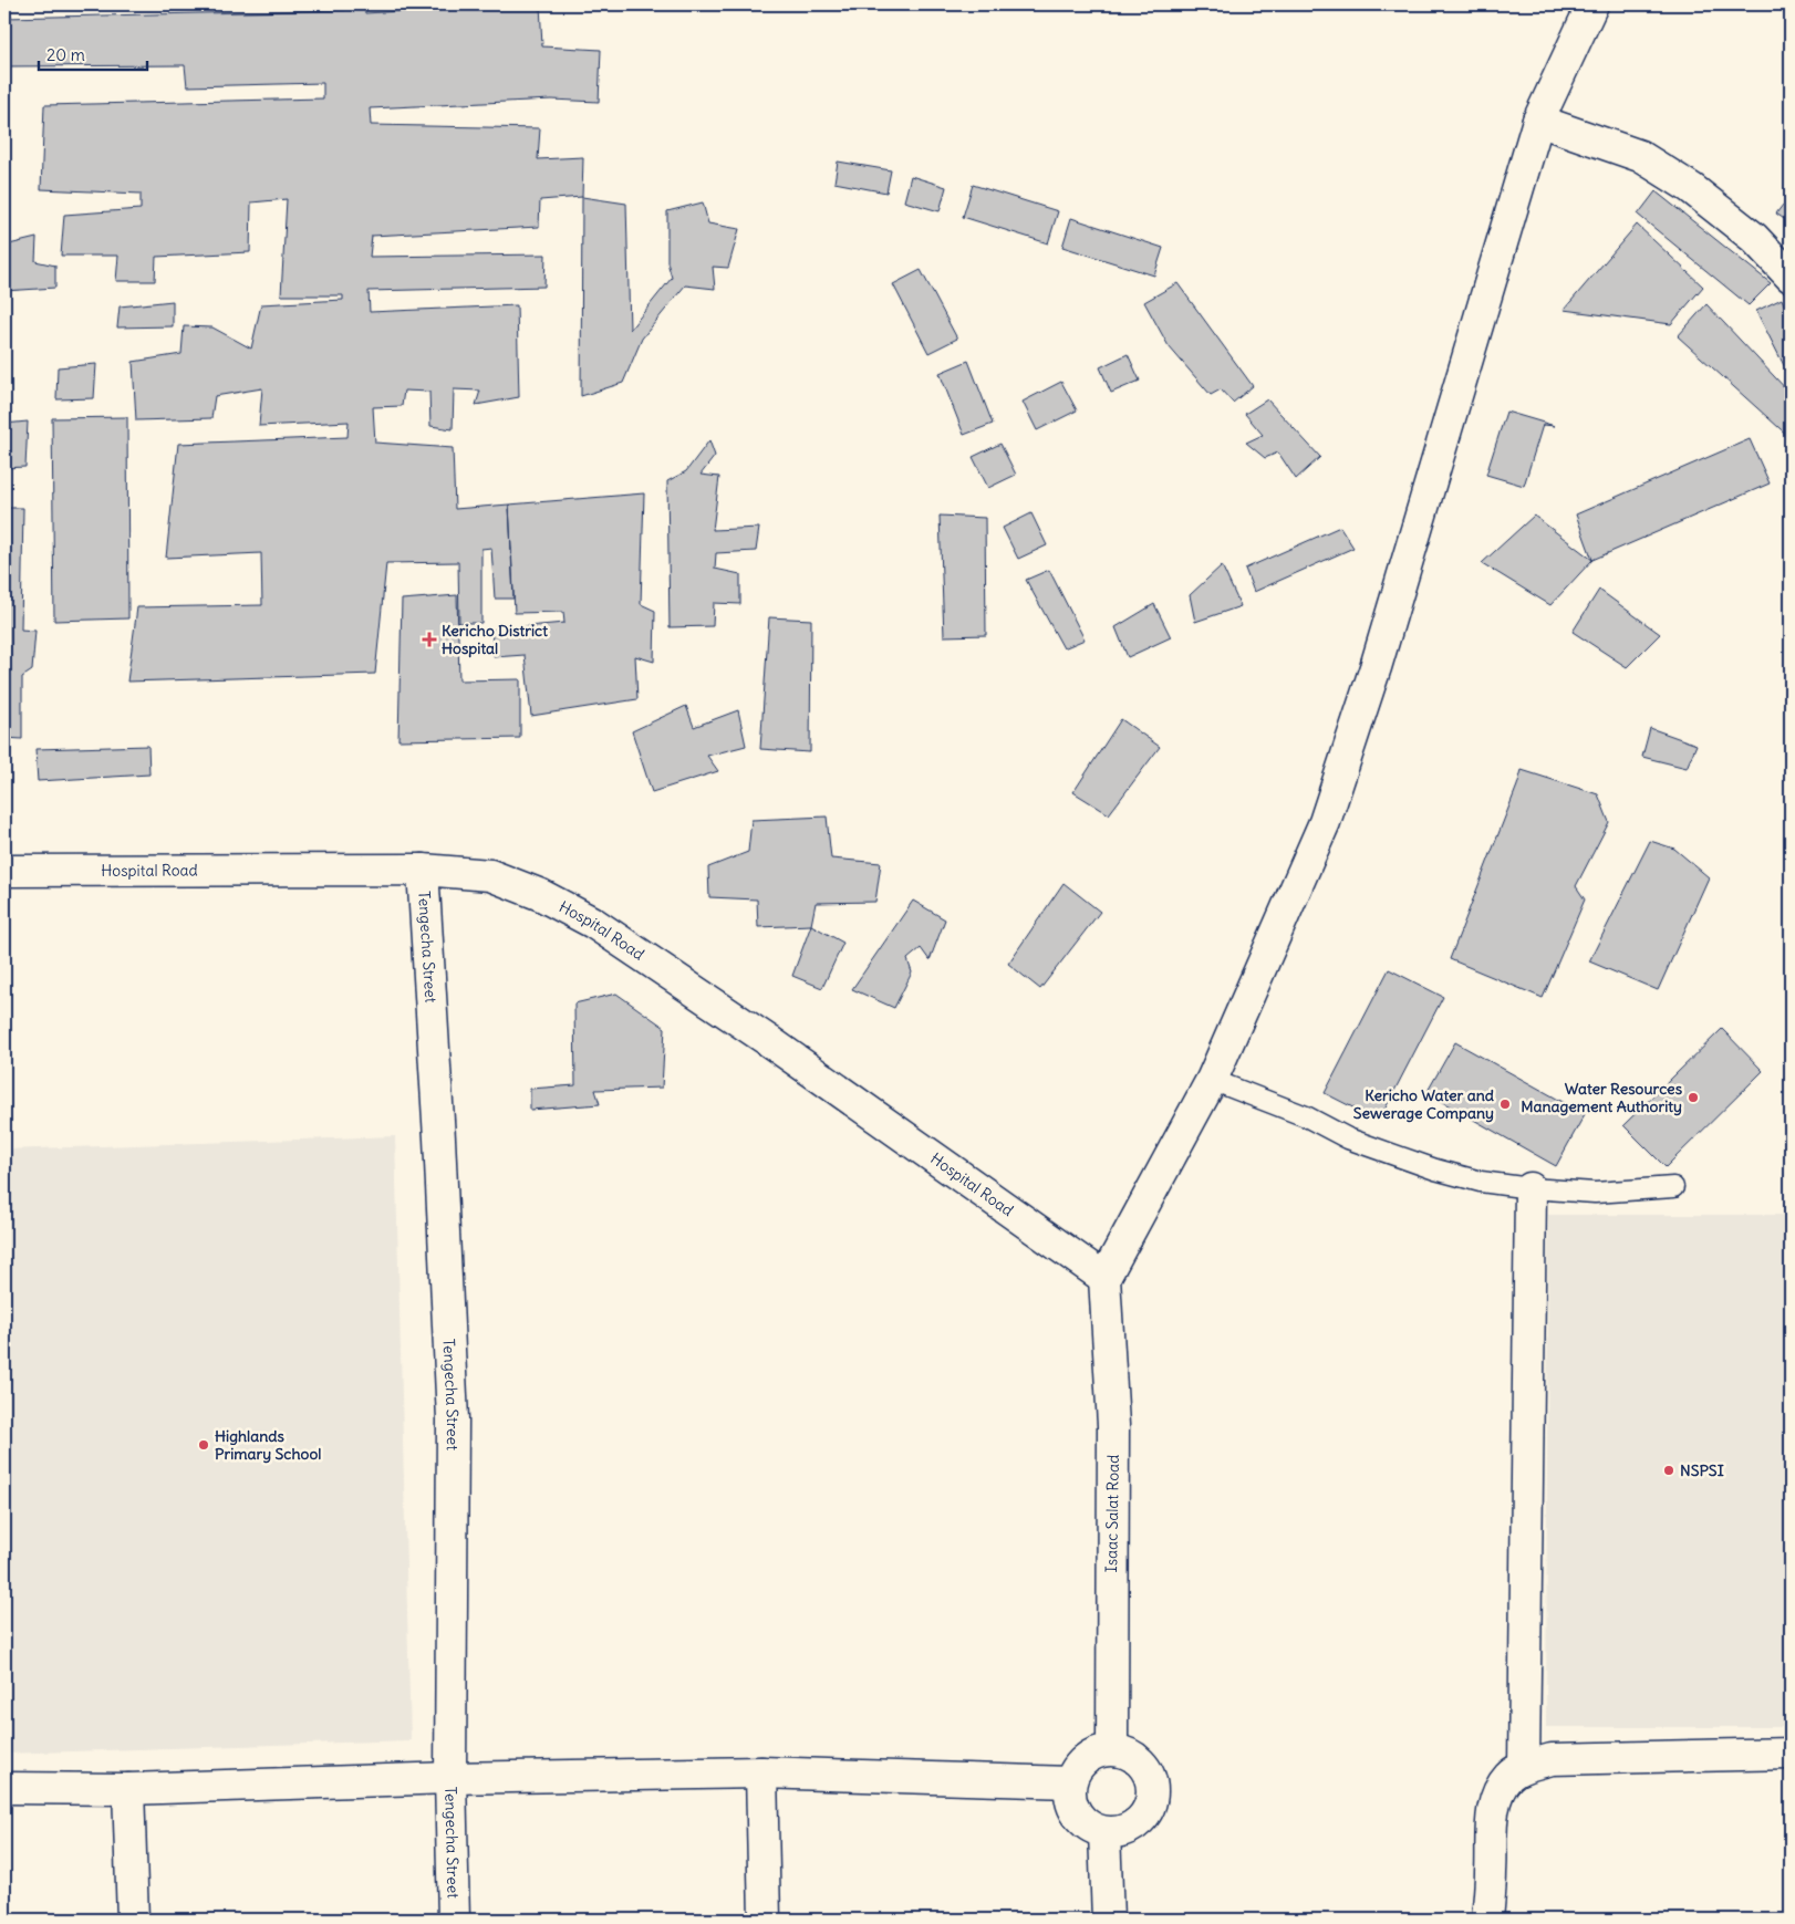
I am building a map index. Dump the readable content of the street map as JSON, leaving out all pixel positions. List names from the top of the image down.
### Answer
{
  "streets": {
    "street": ["Hospital Road", "Tengecha Street", "Isaac Salat Road"]
  },
  "crossings": [
    ["Hospital Road", "Tengecha Street"],
    ["Hospital Road", "Isaac Salat Road"]
  ],
  "places": {
    "health": ["Kericho District Hospital"],
    "other": [
      "Water Resources Management Authority",
      "Kericho Water and Sewerage Company",
      "Highlands Primary School",
      "NSPSI"
    ]
  },
  "scale_bar": "20 m"
}
